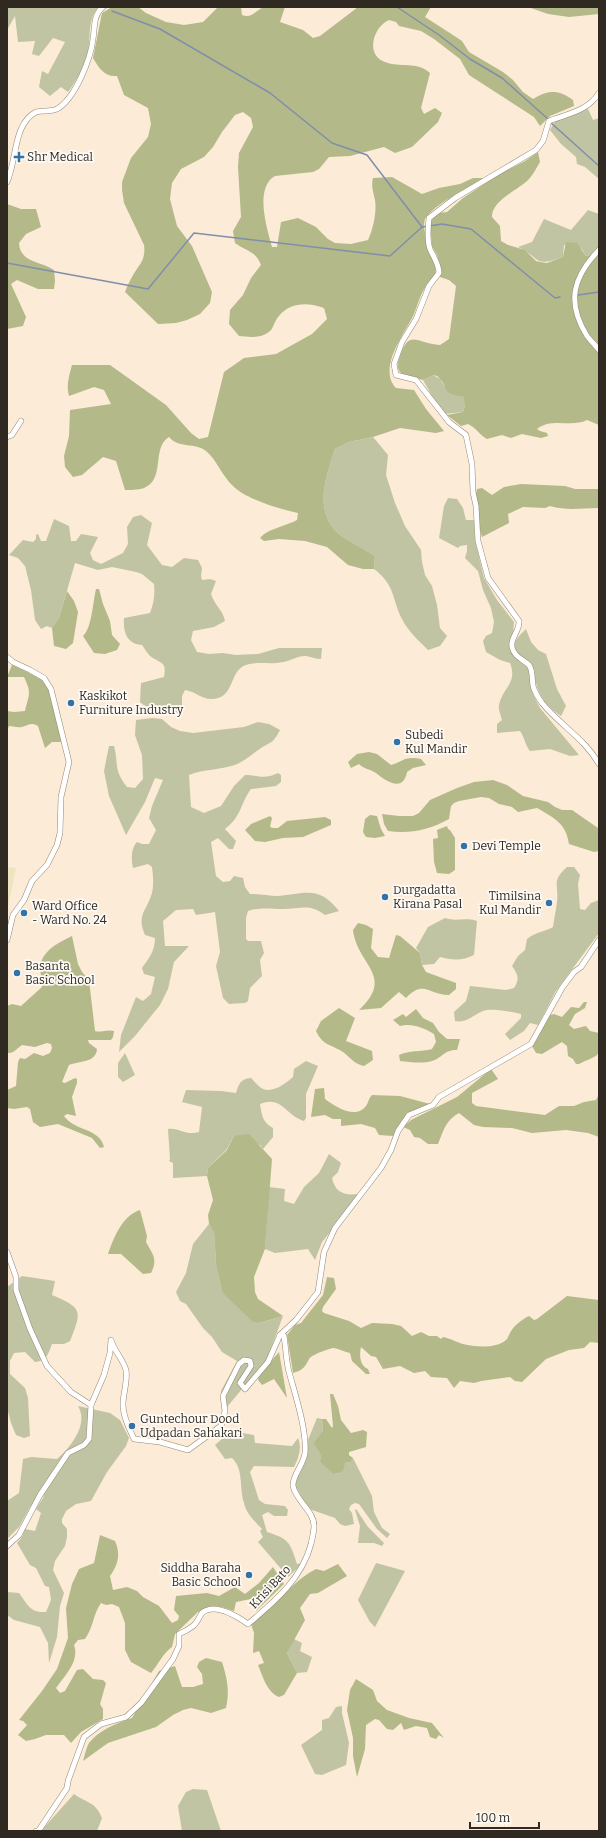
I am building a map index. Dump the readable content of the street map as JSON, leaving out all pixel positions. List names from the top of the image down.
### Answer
{
  "streets": {
    "street": ["Krisi Bato"]
  },
  "places": {
    "health": ["Shr Medical"],
    "other": [
      "Kaskikot Furniture Industry",
      "Subedi Kul Mandir",
      "Devi Temple",
      "Durgadatta Kirana Pasal",
      "Timilsina Kul Mandir",
      "Ward Office - Ward No. 24",
      "Basanta Basic School",
      "Guntechour Dood Udpadan Sahakari",
      "Siddha Baraha Basic School"
    ]
  },
  "scale_bar": "100 m"
}
